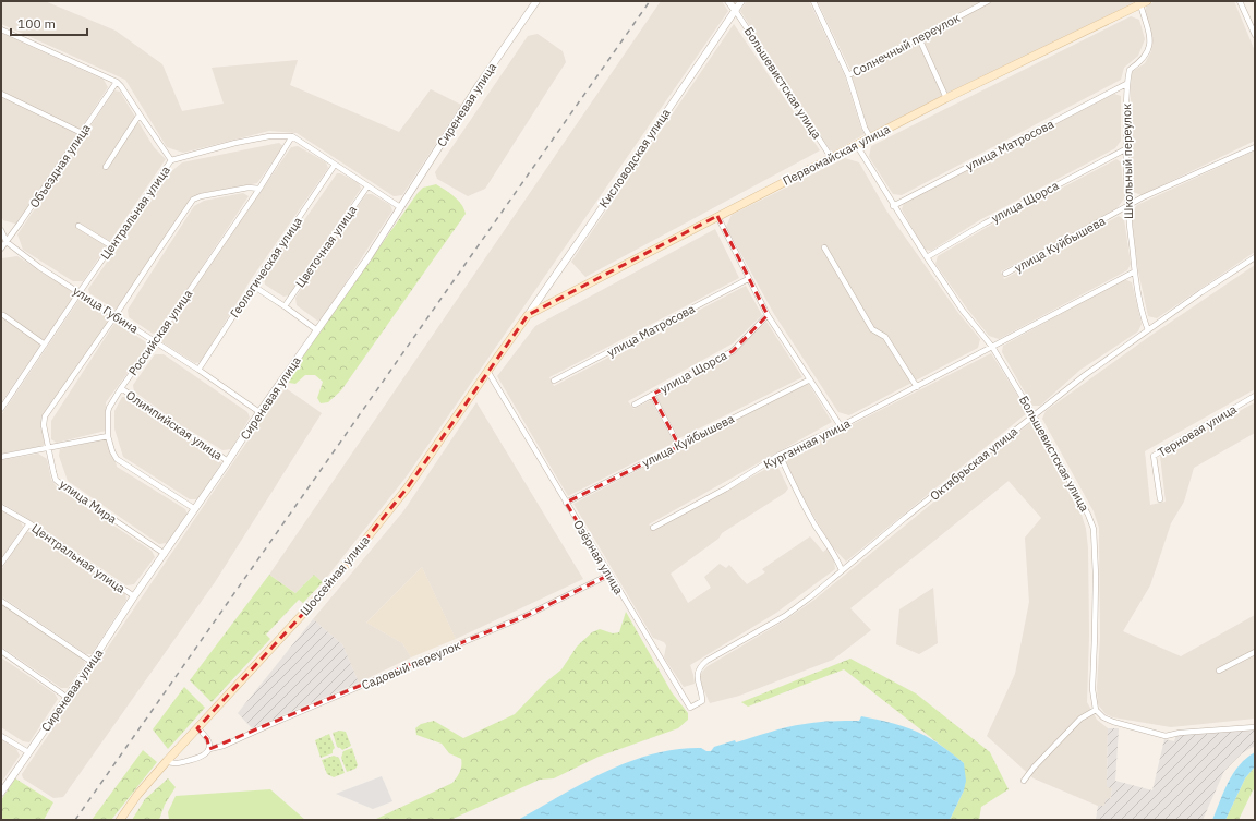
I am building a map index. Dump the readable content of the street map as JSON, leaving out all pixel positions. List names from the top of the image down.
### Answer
{
  "streets": {
    "main road": ["Первомайская улица", "Шоссейная улица"],
    "street": [
      "Солнечный переулок",
      "Большевистская улица",
      "Сиреневая улица",
      "улица Матросова",
      "Кисловодская улица",
      "Школьный переулок",
      "Объездная улица",
      "улица Щорса",
      "Центральная улица",
      "улица Куйбышева",
      "Цветочная улица",
      "Геологическая улица",
      "улица Губина",
      "Российская улица",
      "Олимпийская улица",
      "Терновая улица",
      "Курганная улица",
      "Октябрьская улица",
      "улица Мира",
      "Озёрная улица",
      "Садовый переулок"
    ]
  },
  "crossings": [
    ["Солнечный переулок", "Первомайская улица"],
    ["Большевистская улица", "улица Матросова"],
    ["Большевистская улица", "Первомайская улица"],
    ["Большевистская улица", "Кисловодская улица"],
    ["Большевистская улица", "улица Щорса"],
    ["Большевистская улица", "Курганная улица"],
    ["Большевистская улица", "Октябрьская улица"],
    ["Сиреневая улица", "Центральная улица"],
    ["Сиреневая улица", "улица Губина"],
    ["Сиреневая улица", "Российская улица"],
    ["Сиреневая улица", "Олимпийская улица"],
    ["Сиреневая улица", "улица Мира"],
    ["улица Матросова", "Школьный переулок"],
    ["Первомайская улица", "Кисловодская улица"],
    ["Первомайская улица", "Школьный переулок"],
    ["Первомайская улица", "Шоссейная улица"],
    ["Кисловодская улица", "Шоссейная улица"],
    ["Школьный переулок", "улица Щорса"],
    ["Школьный переулок", "улица Куйбышева"],
    ["Школьный переулок", "Курганная улица"],
    ["Школьный переулок", "Октябрьская улица"],
    ["Объездная улица", "улица Губина"],
    ["Центральная улица", "улица Губина"],
    ["Центральная улица", "Российская улица"],
    ["улица Куйбышева", "Озёрная улица"],
    ["Геологическая улица", "улица Губина"],
    ["улица Губина", "Российская улица"],
    ["улица Губина", "улица Мира"],
    ["Российская улица", "Олимпийская улица"],
    ["Российская улица", "улица Мира"],
    ["Октябрьская улица", "Озёрная улица"],
    ["Озёрная улица", "Шоссейная улица"],
    ["Озёрная улица", "Садовый переулок"],
    ["Шоссейная улица", "Садовый переулок"]
  ],
  "scale_bar": "100 m"
}
